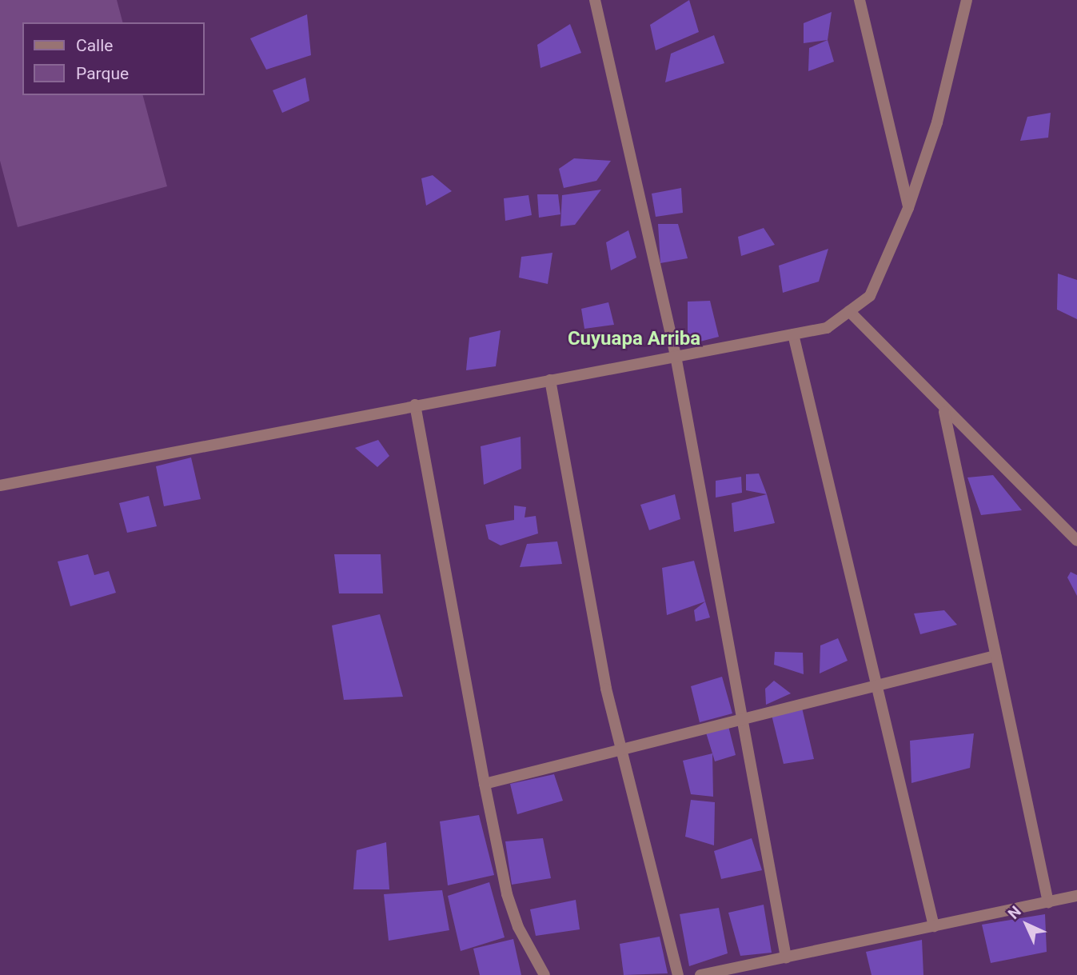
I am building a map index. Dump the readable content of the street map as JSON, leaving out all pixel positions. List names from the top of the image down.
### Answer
{
  "districts": ["Cuyuapa Arriba"],
  "legend": ["Calle", "Parque"],
  "north": "top left"
}
